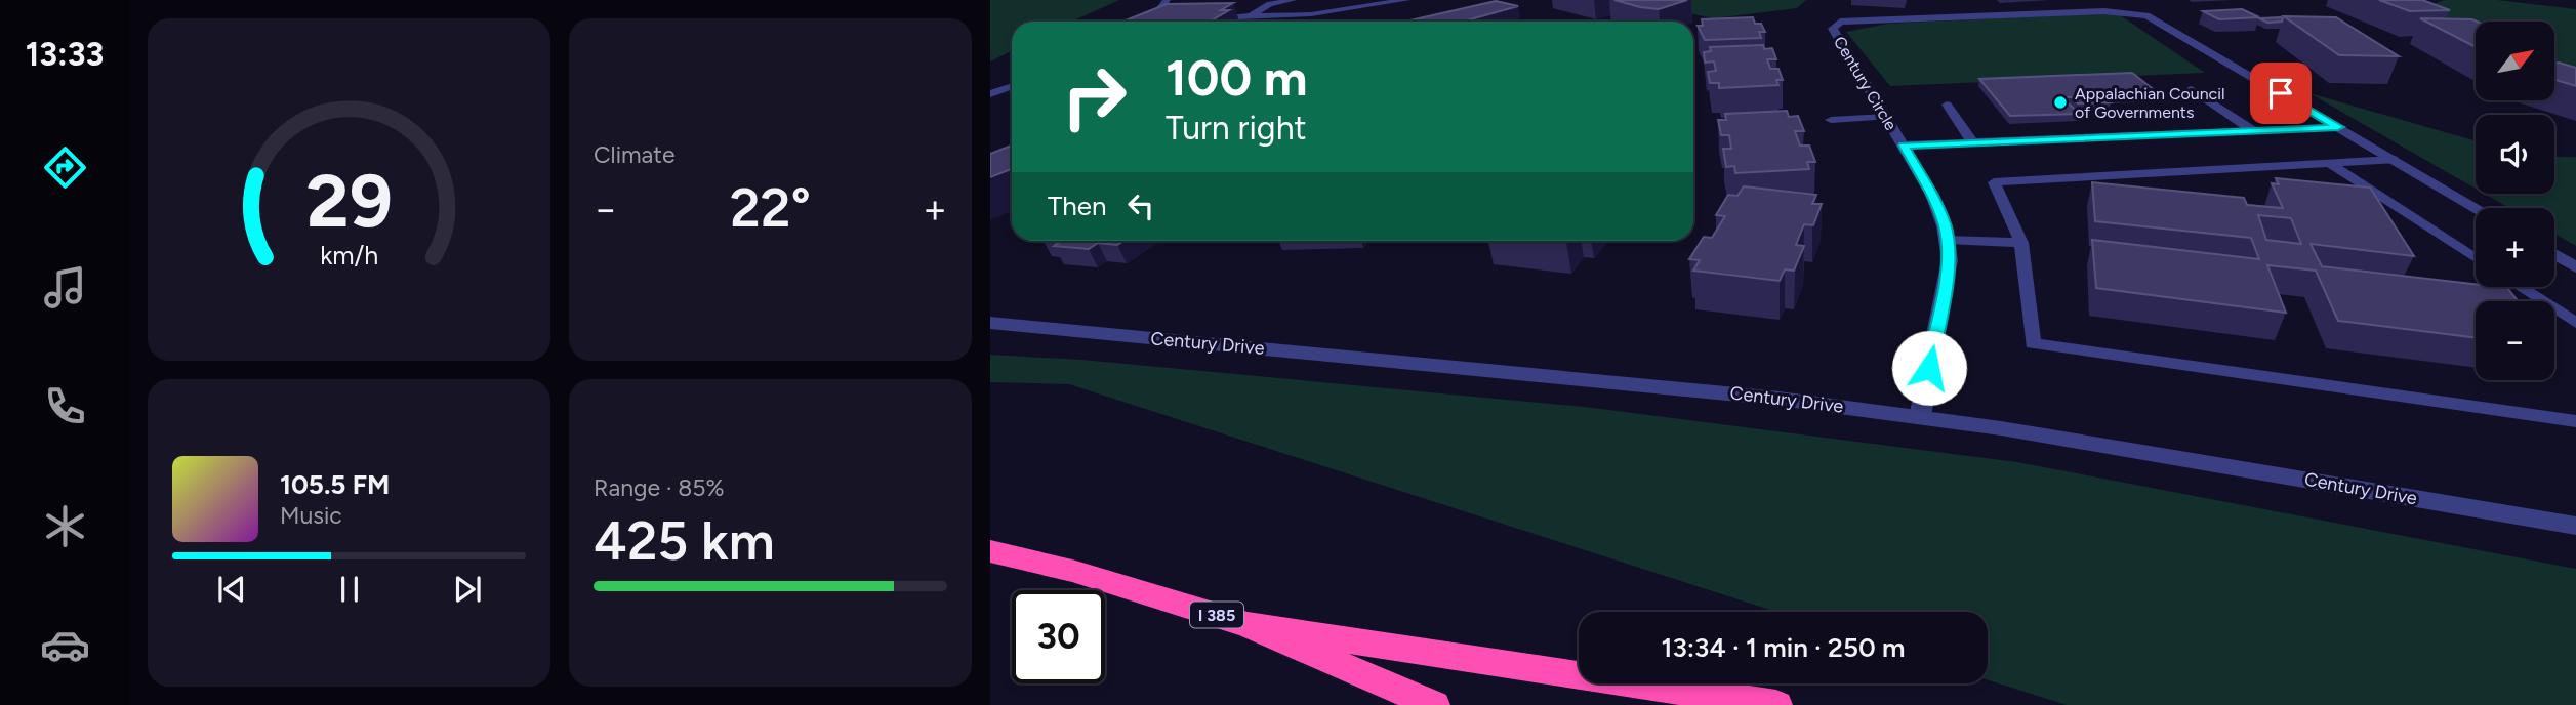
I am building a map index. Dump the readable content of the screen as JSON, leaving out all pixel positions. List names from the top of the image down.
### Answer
{
  "streets": {
    "highway": ["I 385"],
    "street": ["Century Circle", "Century Drive"]
  },
  "crossings": [
    ["Century Circle", "Century Drive"]
  ],
  "places": ["Appalachian Council of Governments"],
  "north": "top right",
  "page": {
    "tabs": "13:33",
    "tile": [
      "Climate",
      ["Range · 85%", "425 km"]
    ],
    "map_buttons": ["+", "−"],
    "turn": ["100 m", "Turn right"],
    "then": "Then",
    "heat": ["−", "22°", "+"],
    "song": ["105.5 FM", "Music"],
    "limit": "30",
    "trip": "13:34 · 1 min · 250 m",
    "gauge": ["29", "km/h"]
  }
}
